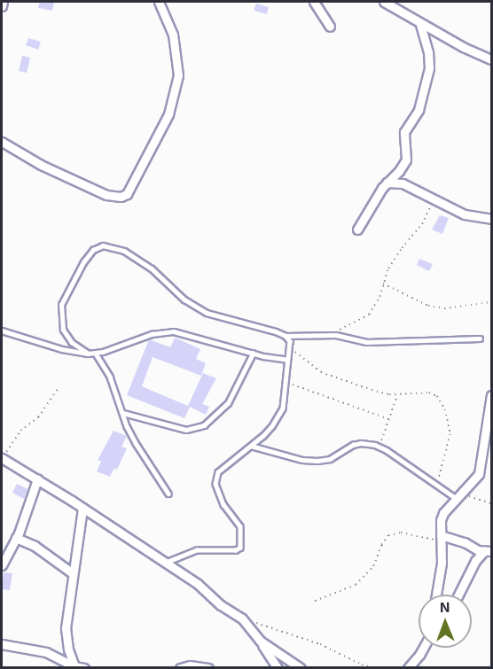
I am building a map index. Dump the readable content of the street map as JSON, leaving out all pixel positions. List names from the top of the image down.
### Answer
{
  "north": "top"
}
